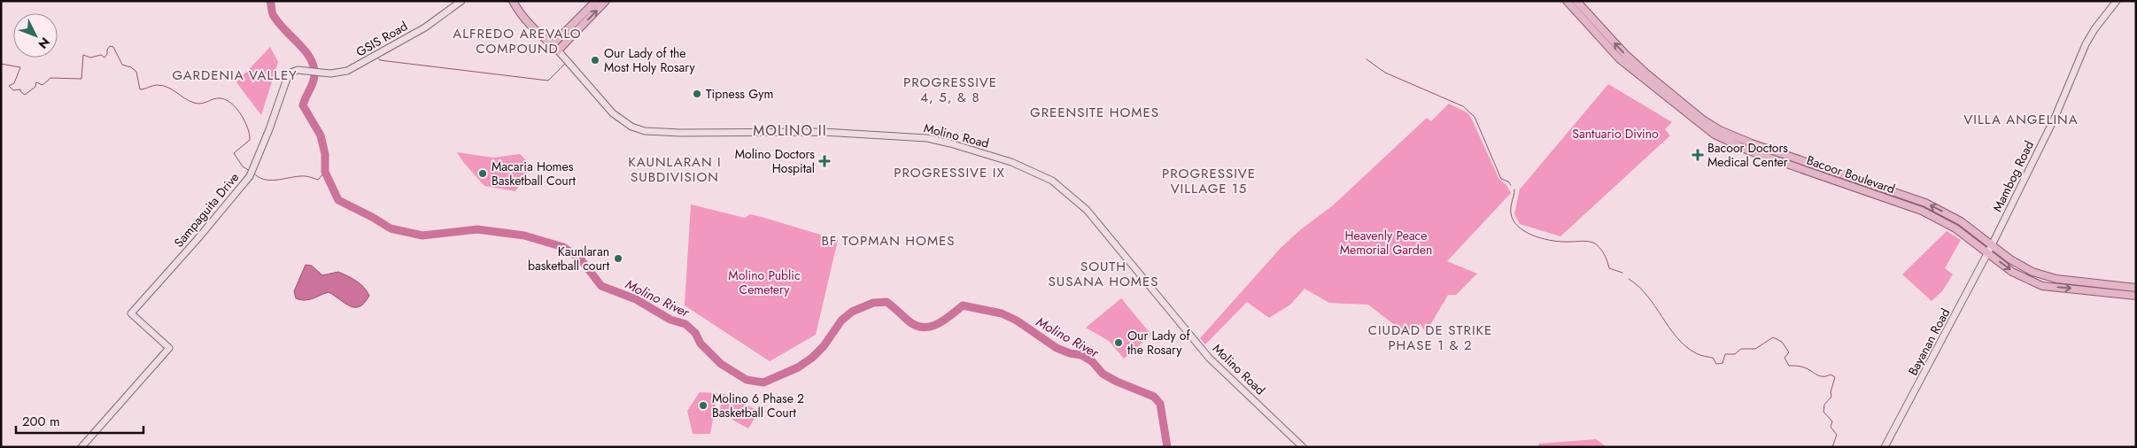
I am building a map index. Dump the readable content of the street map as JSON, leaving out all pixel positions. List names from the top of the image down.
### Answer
{
  "streets": {
    "main road": [
      "GSIS Road",
      "Molino Road",
      "Bacoor Boulevard",
      "Mambog Road",
      "Sampaguita Drive",
      "Bayanan Road"
    ]
  },
  "crossings": [
    ["GSIS Road", "Sampaguita Drive"],
    ["Bacoor Boulevard", "Mambog Road"],
    ["Bacoor Boulevard", "Bayanan Road"],
    ["Mambog Road", "Bayanan Road"]
  ],
  "districts": [
    "ALFREDO AREVALO COMPOUND",
    "GARDENIA VALLEY",
    "PROGRESSIVE 4, 5, & 8",
    "GREENSITE HOMES",
    "VILLA ANGELINA",
    "MOLINO II",
    "KAUNLARAN I SUBDIVISION",
    "PROGRESSIVE IX",
    "PROGRESSIVE VILLAGE 15",
    "BF TOPMAN HOMES",
    "SOUTH SUSANA HOMES",
    "CIUDAD DE STRIKE PHASE 1 & 2"
  ],
  "water": ["Molino River"],
  "parks": ["Santuario Divino", "Heavenly Peace Memorial Garden", "Molino Public Cemetery"],
  "places": {
    "other": [
      "Our Lady of the Most Holy Rosary",
      "Tipness Gym",
      "Macaria Homes Basketball Court",
      "Kaunlaran basketball court",
      "Our Lady of the Rosary",
      "Molino 6 Phase 2 Basketball Court"
    ],
    "health": ["Bacoor Doctors Medical Center", "Molino Doctors Hospital"]
  },
  "scale_bar": "200 m",
  "north": "bottom right"
}
